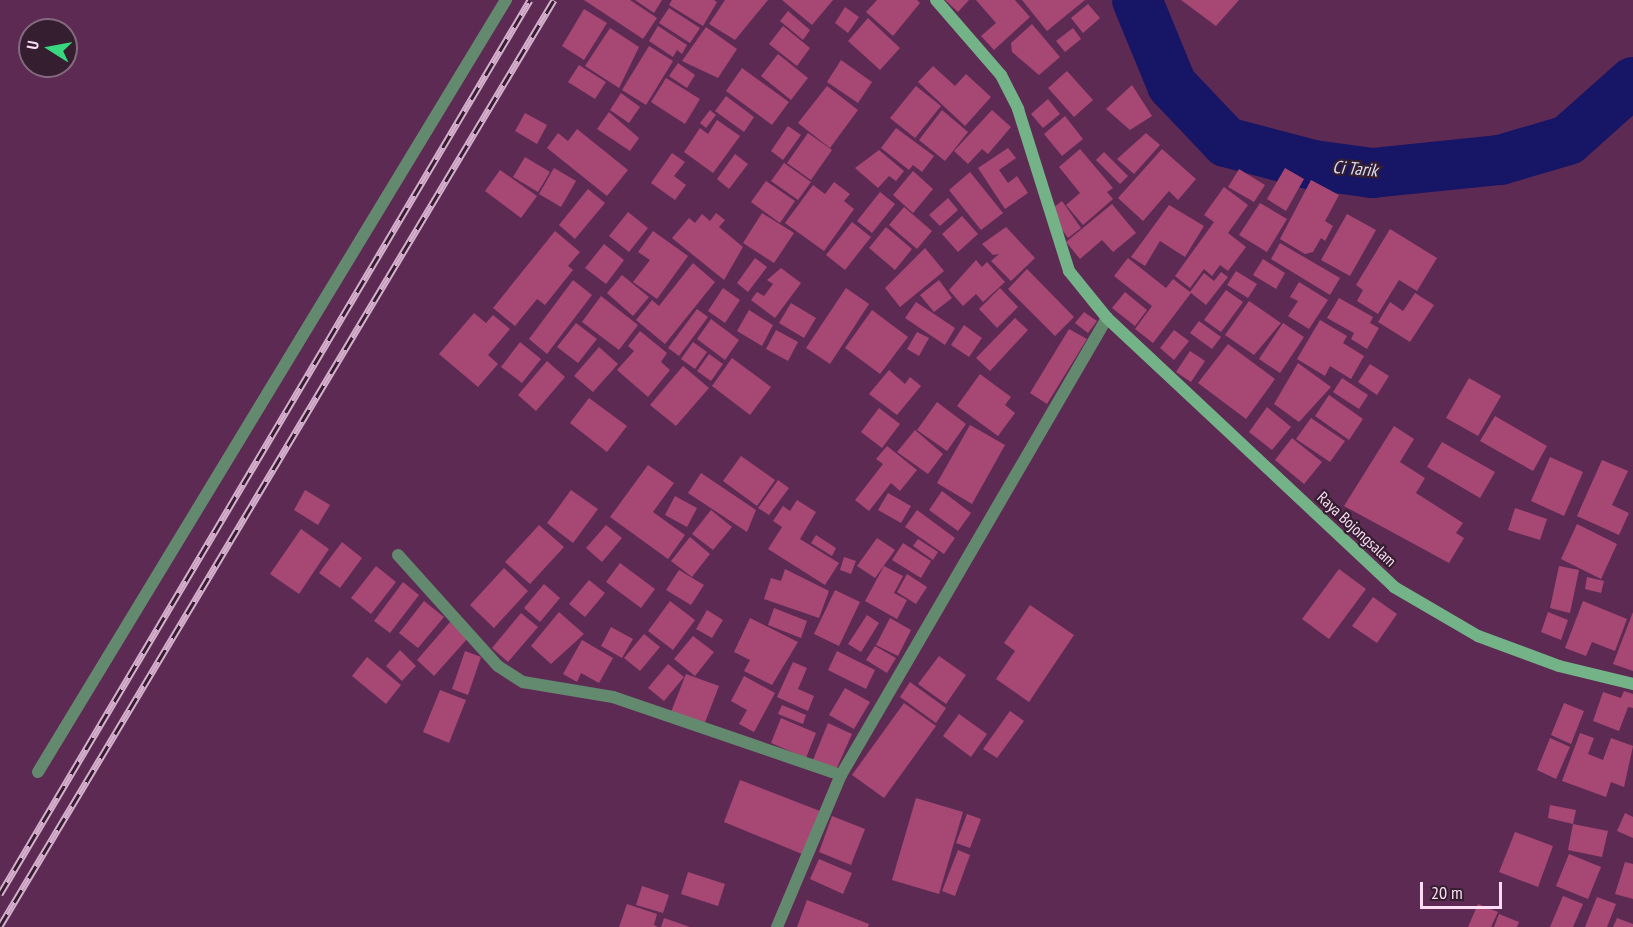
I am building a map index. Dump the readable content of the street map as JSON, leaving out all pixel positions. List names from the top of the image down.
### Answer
{
  "streets": {
    "main road": ["Raya Bojongsalam"]
  },
  "water": ["Ci Tarik"],
  "scale_bar": "20 m",
  "north": "left"
}
